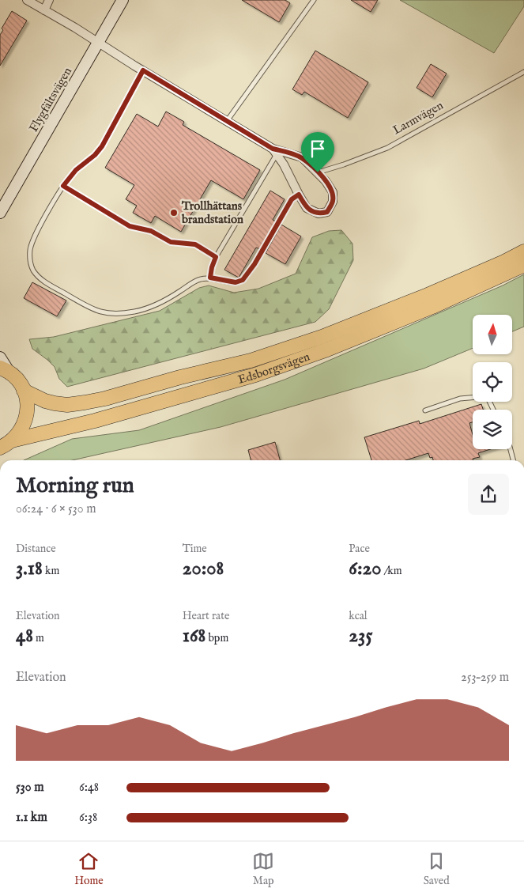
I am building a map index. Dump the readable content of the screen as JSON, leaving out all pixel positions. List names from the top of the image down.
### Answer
{
  "streets": {
    "highway": ["Edsborgsvägen"],
    "street": ["Flygfältsvägen"],
    "lane": ["Larmvägen"]
  },
  "places": ["Trollhättans brandstation"],
  "north": "top",
  "page": {
    "heading": ["Morning run", "06:24 · 6 × 530 m"],
    "stats": [
      ["Distance", "3.18 km"],
      ["Time", "20:08"],
      ["Pace", "6:20 /km"],
      ["Elevation", "48 m"],
      ["Heart rate", "168 bpm"],
      ["kcal", "235"]
    ],
    "chart": ["Elevation", "253–259 m"],
    "list": [
      {
        "name": "530 m",
        "note": "6:48"
      },
      {
        "name": "1.1 km",
        "note": "6:38"
      }
    ],
    "tabs": ["Home", "Map", "Saved"]
  }
}
